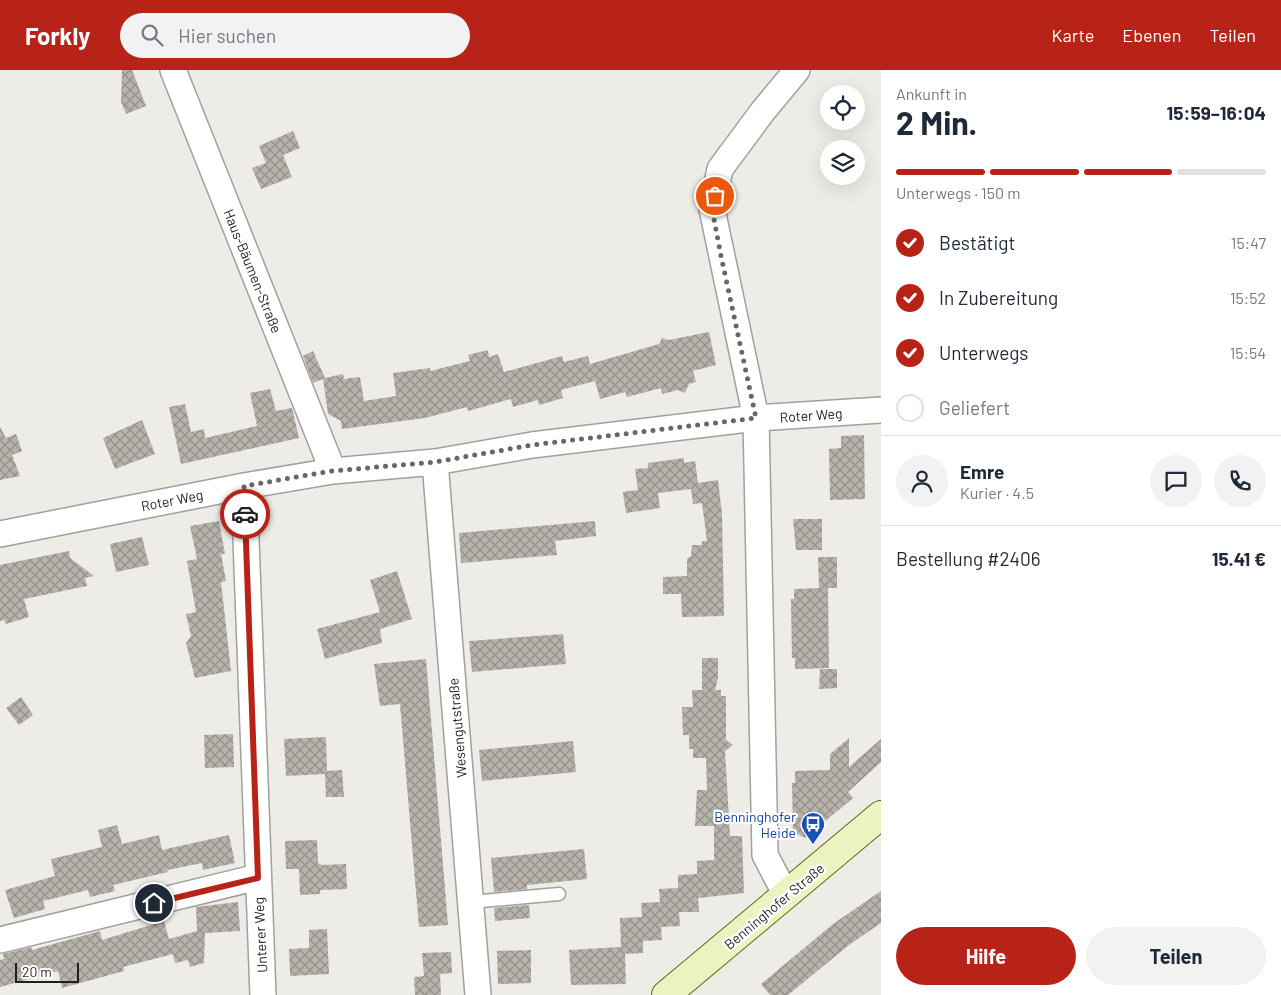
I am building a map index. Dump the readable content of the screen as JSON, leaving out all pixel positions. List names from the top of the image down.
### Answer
{
  "streets": {
    "main road": ["Benninghofer Straße"],
    "street": [
      "Haus-Bäumen-Straße",
      "Roter Weg",
      "Wesengutstraße",
      "Unterer Weg"
    ]
  },
  "crossings": [
    ["Haus-Bäumen-Straße", "Roter Weg"],
    ["Roter Weg", "Wesengutstraße"],
    ["Roter Weg", "Unterer Weg"]
  ],
  "places": {
    "bus stop": ["Benninghofer Heide"]
  },
  "scale_bar": "20 m",
  "page": {
    "header": "Forkly",
    "search": "Hier suchen",
    "nav": ["Karte", "Ebenen", "Teilen"],
    "heading": ["2 Min.", "Ankunft in", "15:59–16:04"],
    "panel": [
      "Emre",
      "Kurier · 4.5",
      "Bestellung #2406",
      "15.41 €"
    ],
    "bar": "Unterwegs · 150 m",
    "list": [
      ["Bestätigt", "15:47"],
      ["In Zubereitung", "15:52"],
      ["Unterwegs", "15:54"],
      "Geliefert"
    ],
    "buttons": ["Hilfe", "Teilen"],
    "scale": "20 m"
  }
}
